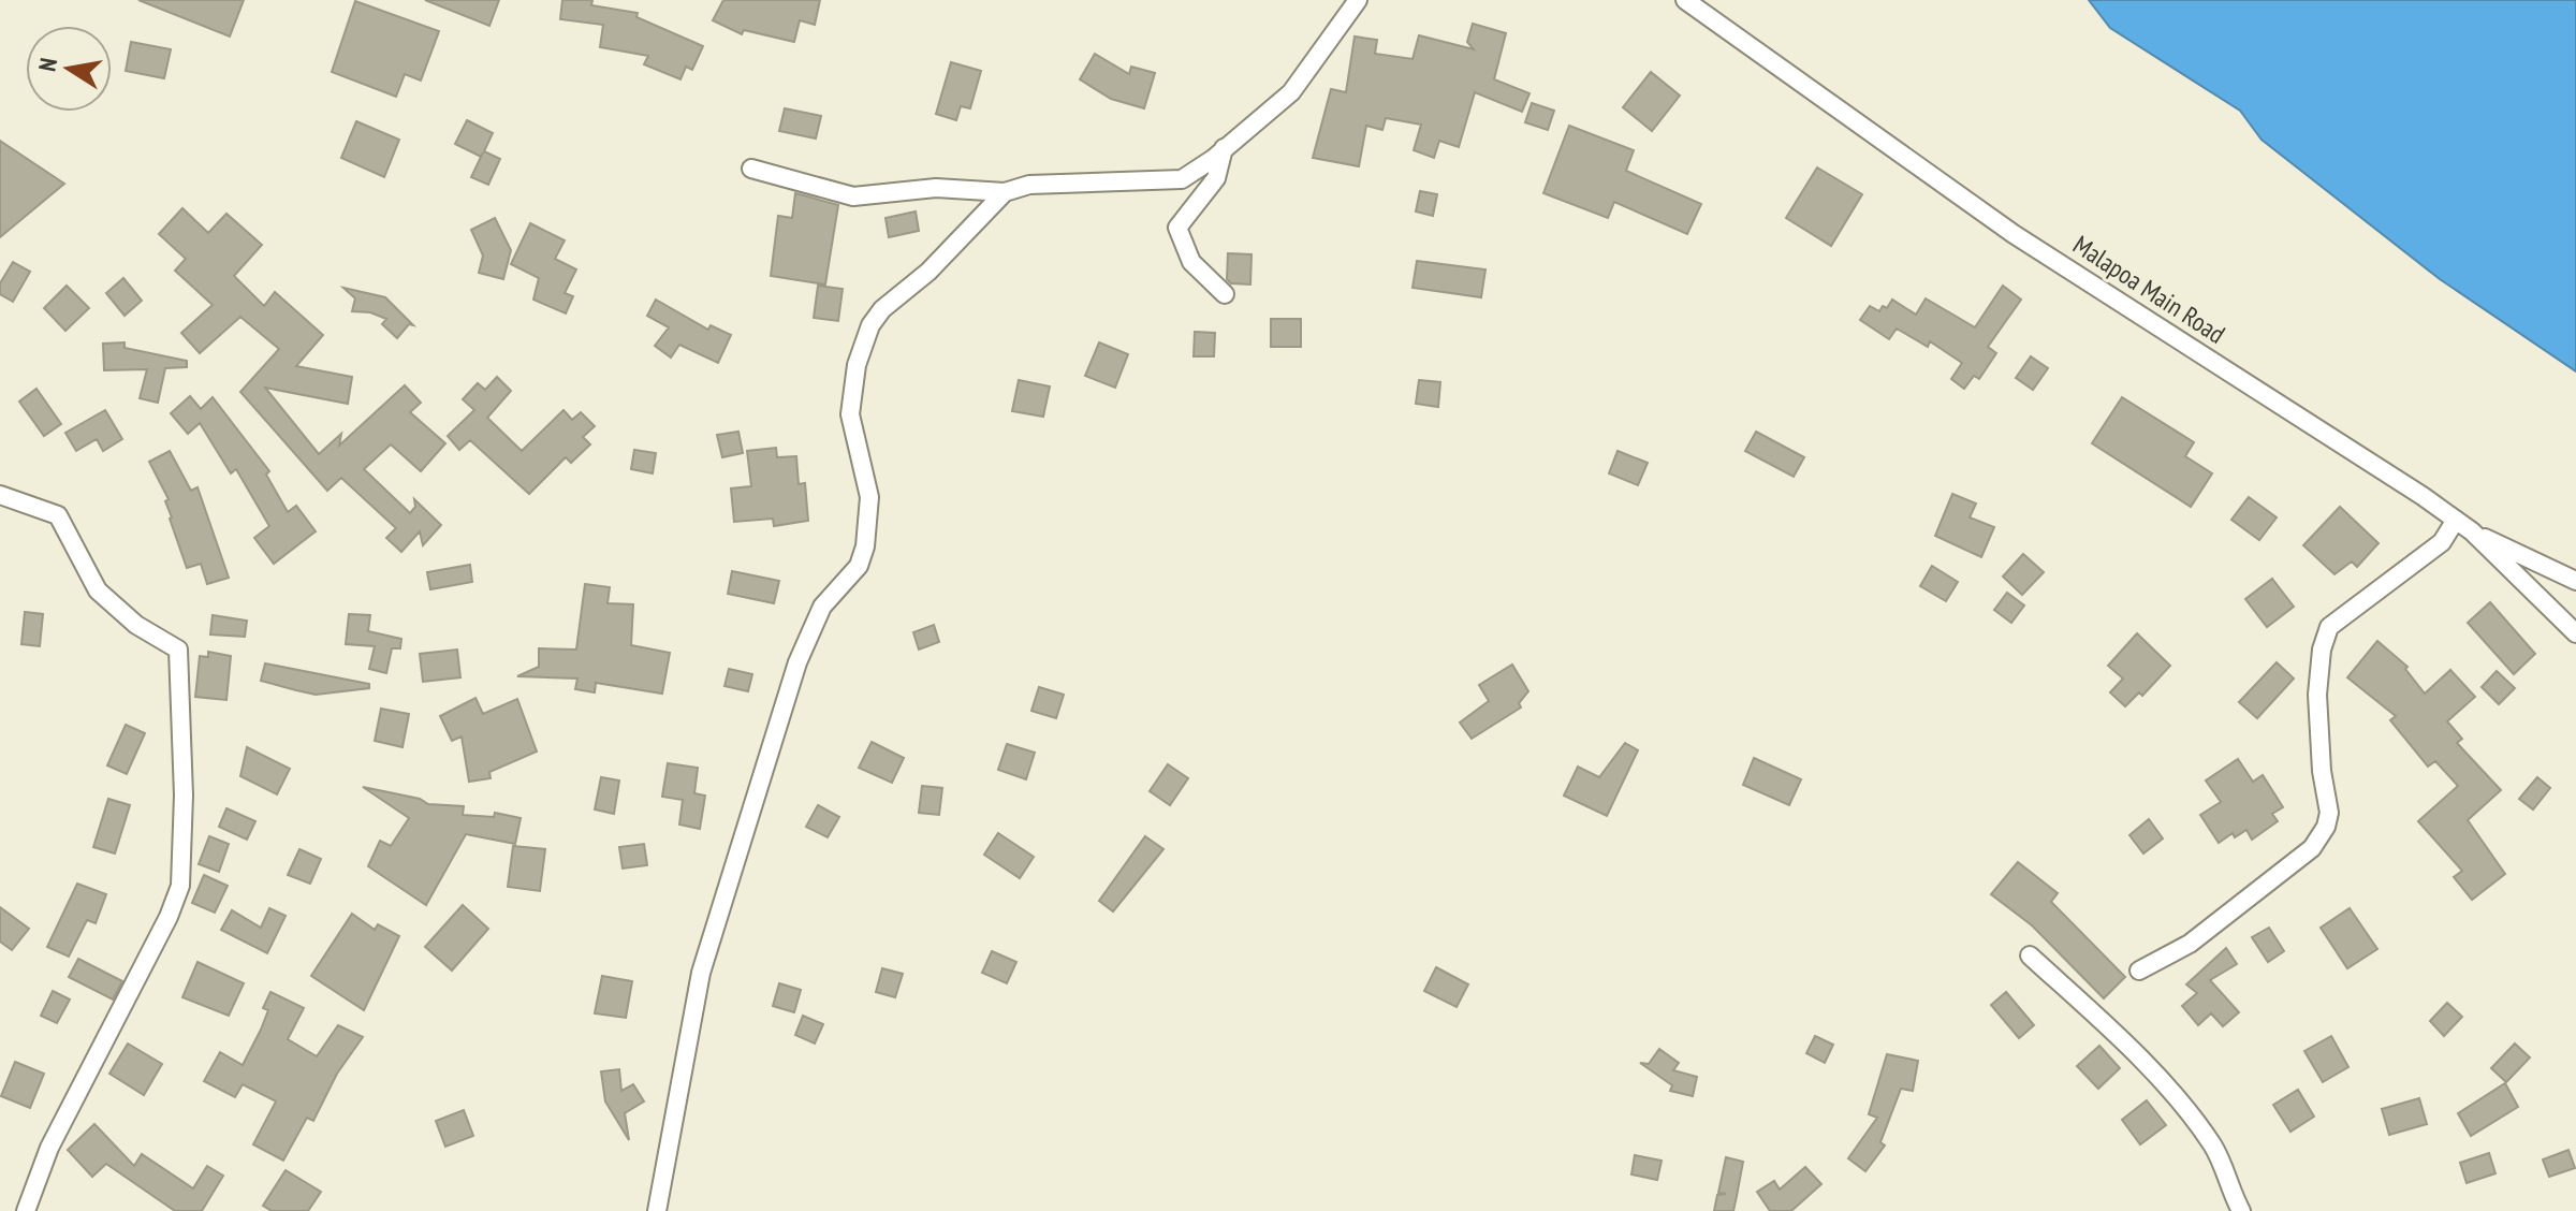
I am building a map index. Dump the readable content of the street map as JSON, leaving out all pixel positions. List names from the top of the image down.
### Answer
{
  "streets": {
    "street": ["Malapoa Main Road"]
  },
  "north": "left"
}
